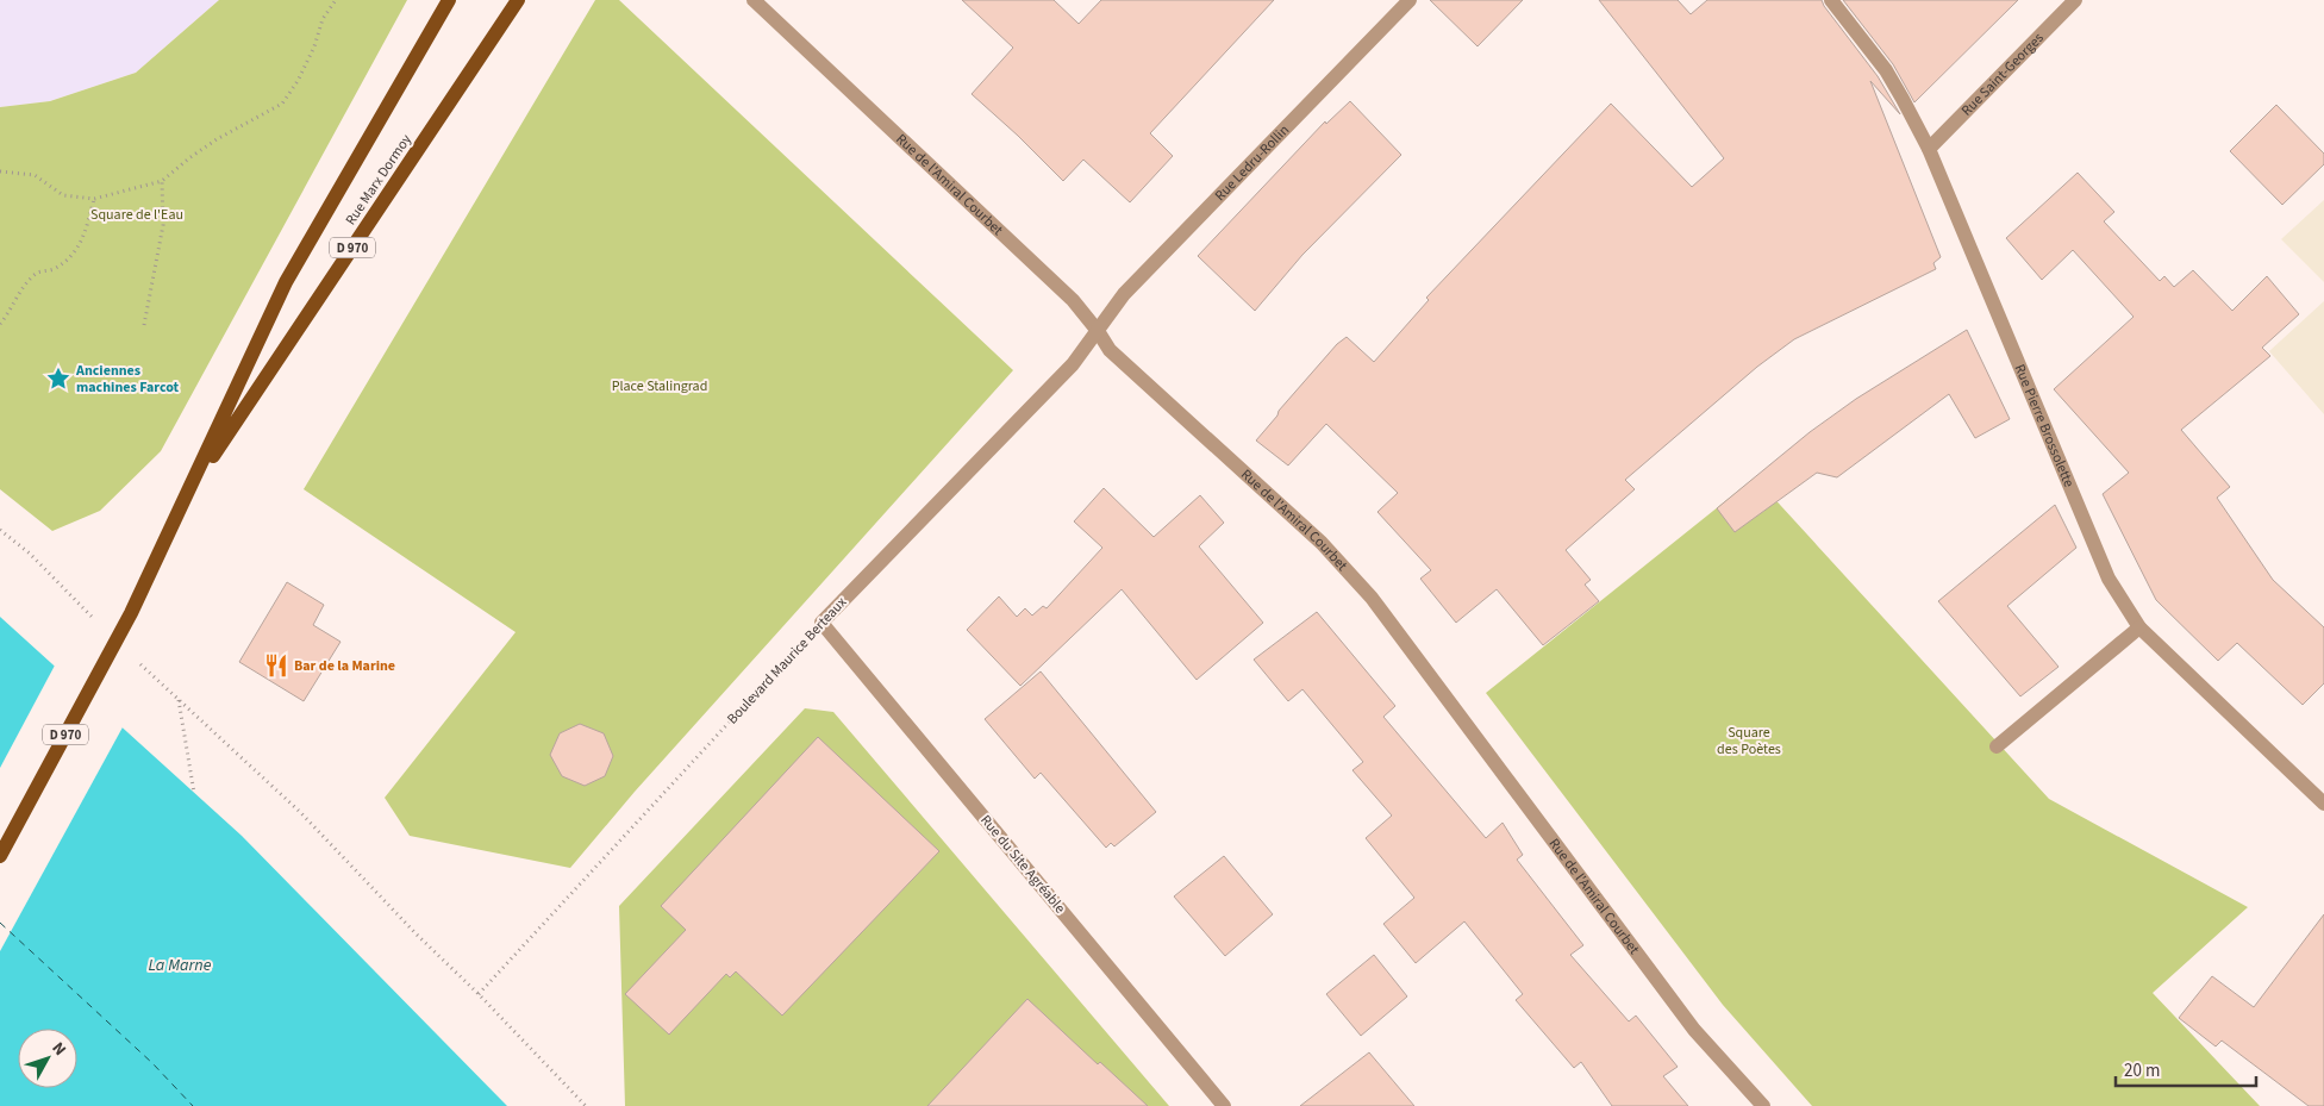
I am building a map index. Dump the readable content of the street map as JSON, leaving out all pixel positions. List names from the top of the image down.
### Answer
{
  "streets": {
    "main road": ["Rue Marx Dormoy", "D 970"],
    "street": [
      "Rue Saint-Georges",
      "Rue Ledru-Rollin",
      "Rue de l'Amiral Courbet",
      "Rue Pierre Brossolette",
      "Boulevard Maurice Berteaux",
      "Rue du Site Agréable"
    ]
  },
  "crossings": [
    ["Rue Saint-Georges", "Rue Pierre Brossolette"],
    ["Rue Ledru-Rollin", "Rue de l'Amiral Courbet"],
    ["Rue Ledru-Rollin", "Boulevard Maurice Berteaux"],
    ["Rue de l'Amiral Courbet", "Boulevard Maurice Berteaux"],
    ["Boulevard Maurice Berteaux", "Rue du Site Agréable"]
  ],
  "water": ["La Marne"],
  "parks": ["Square de l'Eau", "Place Stalingrad", "Square des Poètes"],
  "places": {
    "place": ["Anciennes machines Farcot"],
    "restaurant": ["Bar de la Marine"]
  },
  "scale_bar": "20 m",
  "north": "top right"
}
